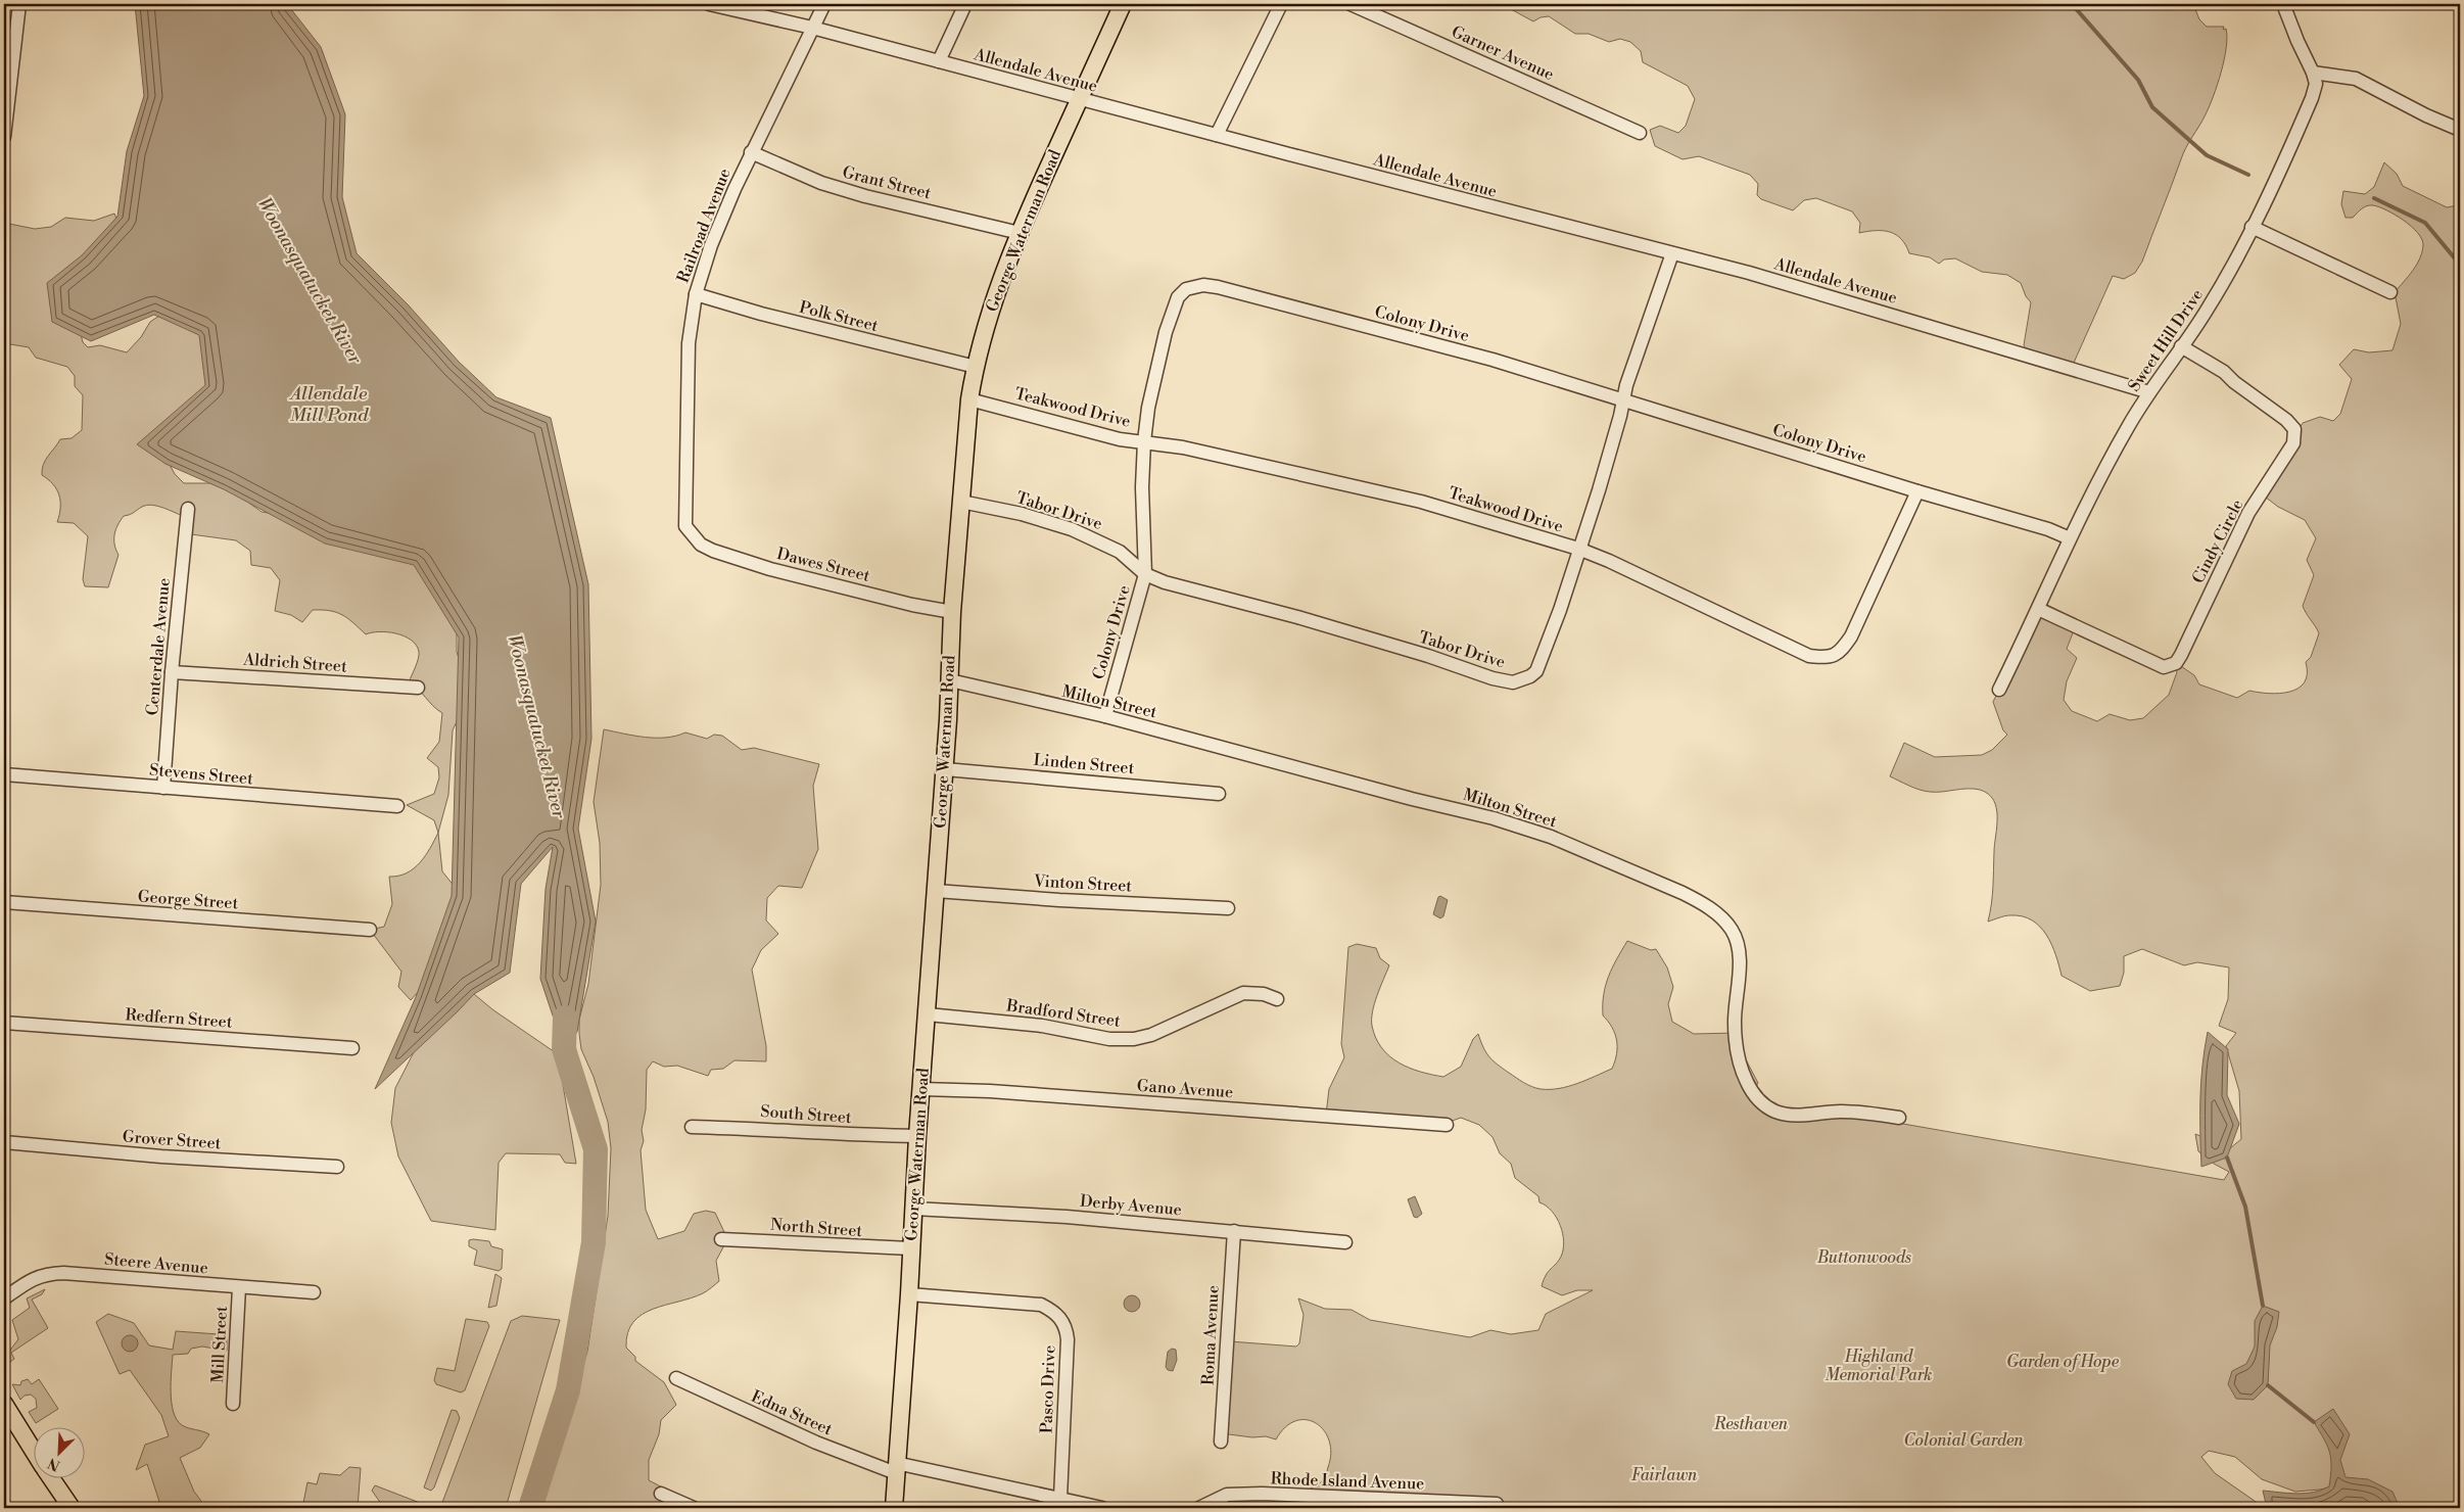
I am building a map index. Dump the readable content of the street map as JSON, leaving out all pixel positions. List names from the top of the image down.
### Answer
{
  "streets": {
    "main road": ["George Waterman Road"],
    "street": [
      "Garner Avenue",
      "Allendale Avenue",
      "Grant Street",
      "Railroad Avenue",
      "Polk Street",
      "Colony Drive",
      "Sweet Hill Drive",
      "Teakwood Drive",
      "Tabor Drive",
      "Cindy Circle",
      "Dawes Street",
      "Centerdale Avenue",
      "Aldrich Street",
      "Milton Street",
      "Linden Street",
      "Stevens Street",
      "Vinton Street",
      "George Street",
      "Bradford Street",
      "Redfern Street",
      "Gano Avenue",
      "South Street",
      "Grover Street",
      "Derby Avenue",
      "North Street",
      "Steere Avenue",
      "Roma Avenue",
      "Mill Street",
      "Pasco Drive",
      "Edna Street",
      "Rhode Island Avenue"
    ]
  },
  "crossings": [
    ["Allendale Avenue", "Railroad Avenue"],
    ["Allendale Avenue", "George Waterman Road"],
    ["Allendale Avenue", "Sweet Hill Drive"],
    ["Allendale Avenue", "Tabor Drive"],
    ["Grant Street", "Railroad Avenue"],
    ["Grant Street", "George Waterman Road"],
    ["Railroad Avenue", "Polk Street"],
    ["Railroad Avenue", "Dawes Street"],
    ["George Waterman Road", "Polk Street"],
    ["George Waterman Road", "Teakwood Drive"],
    ["George Waterman Road", "Tabor Drive"],
    ["George Waterman Road", "Dawes Street"],
    ["George Waterman Road", "Milton Street"],
    ["George Waterman Road", "Linden Street"],
    ["George Waterman Road", "Vinton Street"],
    ["George Waterman Road", "Bradford Street"],
    ["George Waterman Road", "Gano Avenue"],
    ["George Waterman Road", "South Street"],
    ["George Waterman Road", "Derby Avenue"],
    ["George Waterman Road", "North Street"],
    ["George Waterman Road", "Pasco Drive"],
    ["George Waterman Road", "Edna Street"],
    ["Colony Drive", "Sweet Hill Drive"],
    ["Colony Drive", "Teakwood Drive"],
    ["Colony Drive", "Tabor Drive"],
    ["Colony Drive", "Milton Street"],
    ["Sweet Hill Drive", "Cindy Circle"],
    ["Teakwood Drive", "Tabor Drive"],
    ["Centerdale Avenue", "Aldrich Street"],
    ["Centerdale Avenue", "Stevens Street"],
    ["Derby Avenue", "Roma Avenue"],
    ["Steere Avenue", "Mill Street"]
  ],
  "water": ["Woonasquatucket River", "Allendale Mill Pond"],
  "parks": [
    "Buttonwoods",
    "Highland Memorial Park",
    "Garden of Hope",
    "Resthaven",
    "Colonial Garden",
    "Fairlawn"
  ],
  "north": "bottom left"
}
